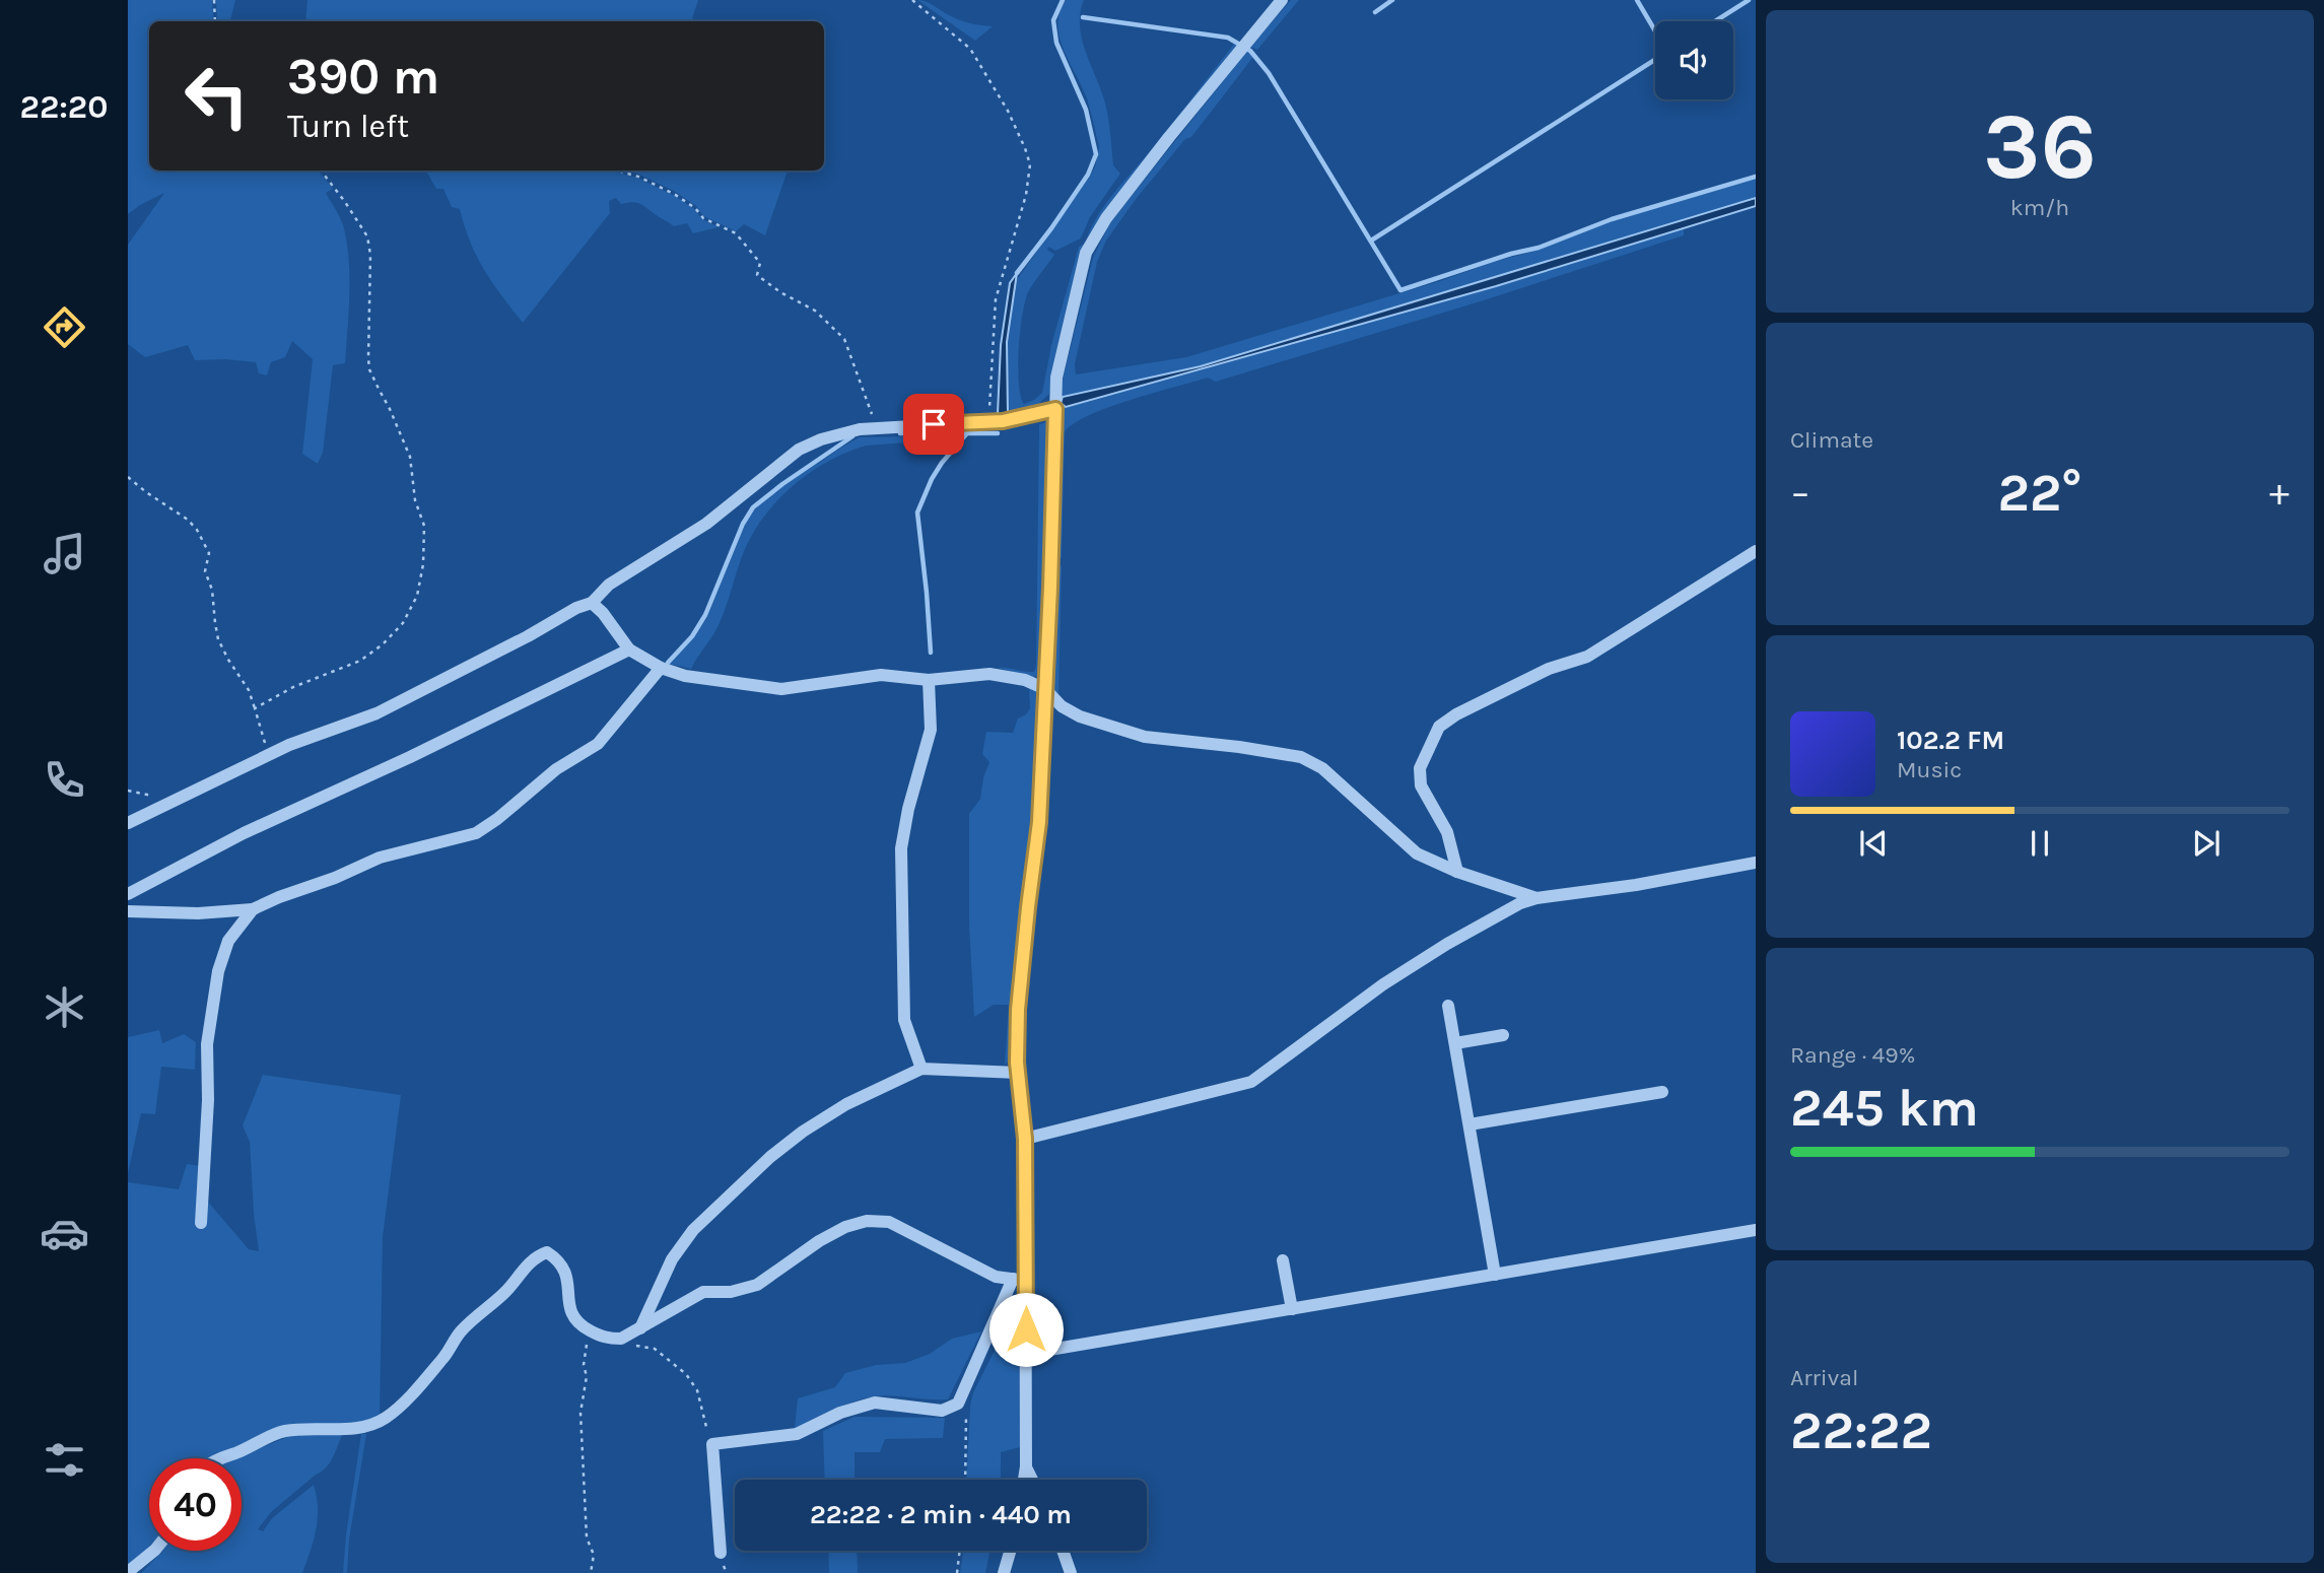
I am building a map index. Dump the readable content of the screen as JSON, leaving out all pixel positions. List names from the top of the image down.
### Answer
{
  "page": {
    "tabs": "22:20",
    "tile": [
      ["36", "km/h"],
      "Climate",
      ["Range · 49%", "245 km"],
      ["Arrival", "22:22"]
    ],
    "turn": ["390 m", "Turn left"],
    "heat": ["−", "22°", "+"],
    "song": ["102.2 FM", "Music"],
    "limit": "40",
    "trip": "22:22 · 2 min · 440 m"
  }
}
